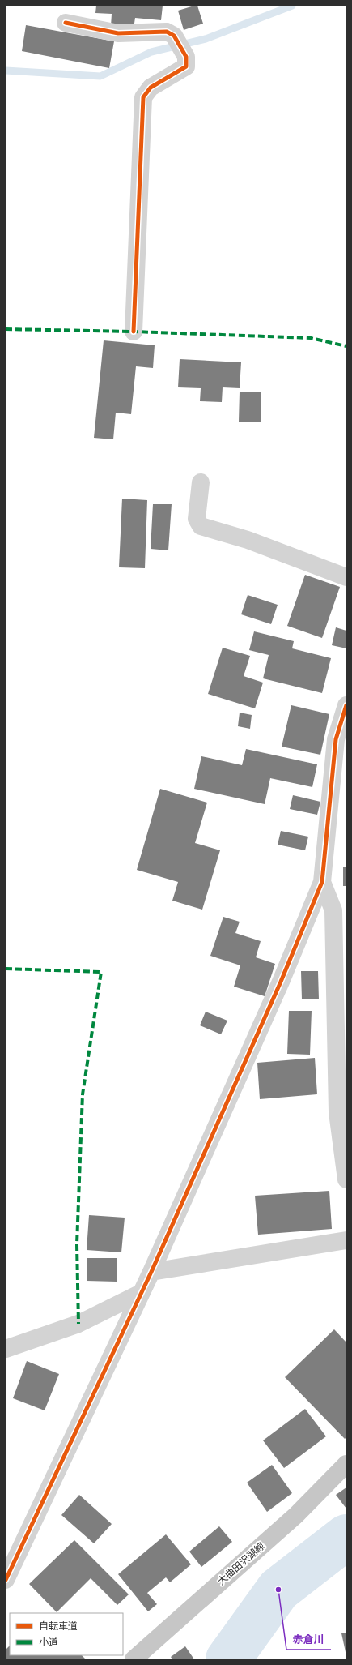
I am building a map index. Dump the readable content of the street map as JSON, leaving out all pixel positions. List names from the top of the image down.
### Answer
{
  "streets": {
    "main road": ["大曲田沢湖線"]
  },
  "places": ["赤倉川"],
  "legend": ["自転車道", "小道"]
}
